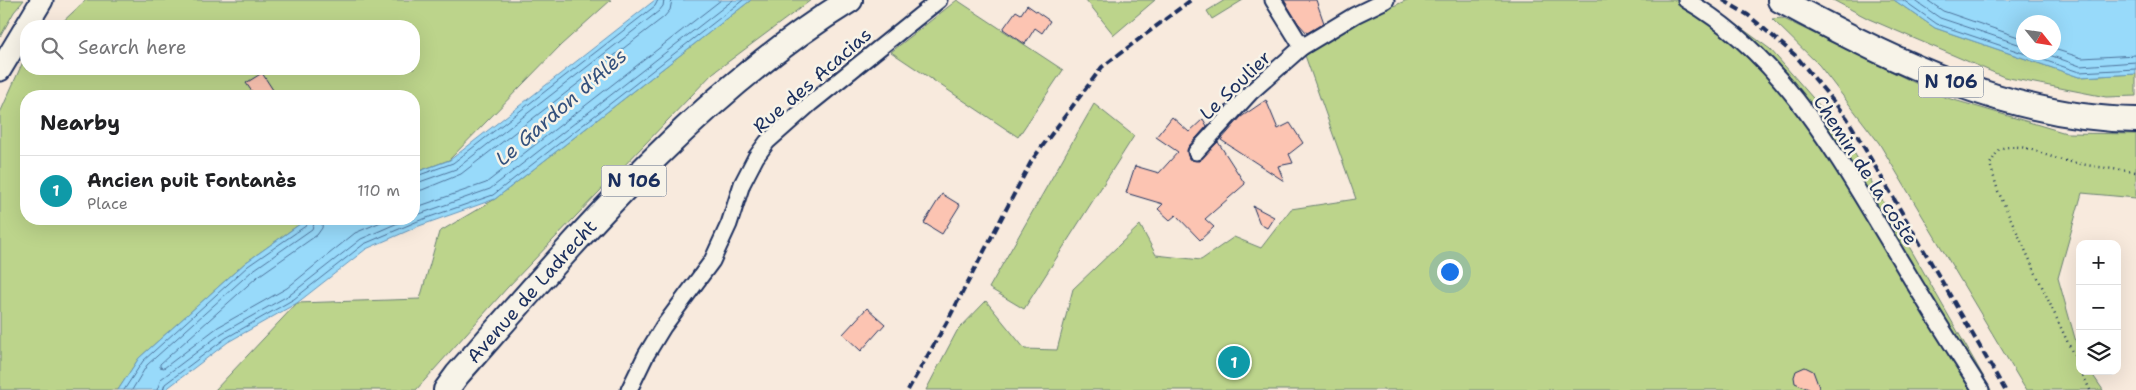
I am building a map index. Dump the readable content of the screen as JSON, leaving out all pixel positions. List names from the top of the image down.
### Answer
{
  "streets": {
    "main road": ["N 106", "Avenue de Ladrecht"],
    "street": ["Rue des Acacias", "Le Soulier", "Chemin de la coste"]
  },
  "water": ["Le Gardon d'Alès"],
  "north": "bottom right",
  "page": {
    "search": "Search here",
    "heading": "Nearby",
    "list": [
      {
        "mark": "1",
        "name": "Ancien puit Fontanès",
        "note": "Place",
        "value": "110 m"
      }
    ],
    "map_buttons": ["+", "−"],
    "pins": "1"
  }
}
